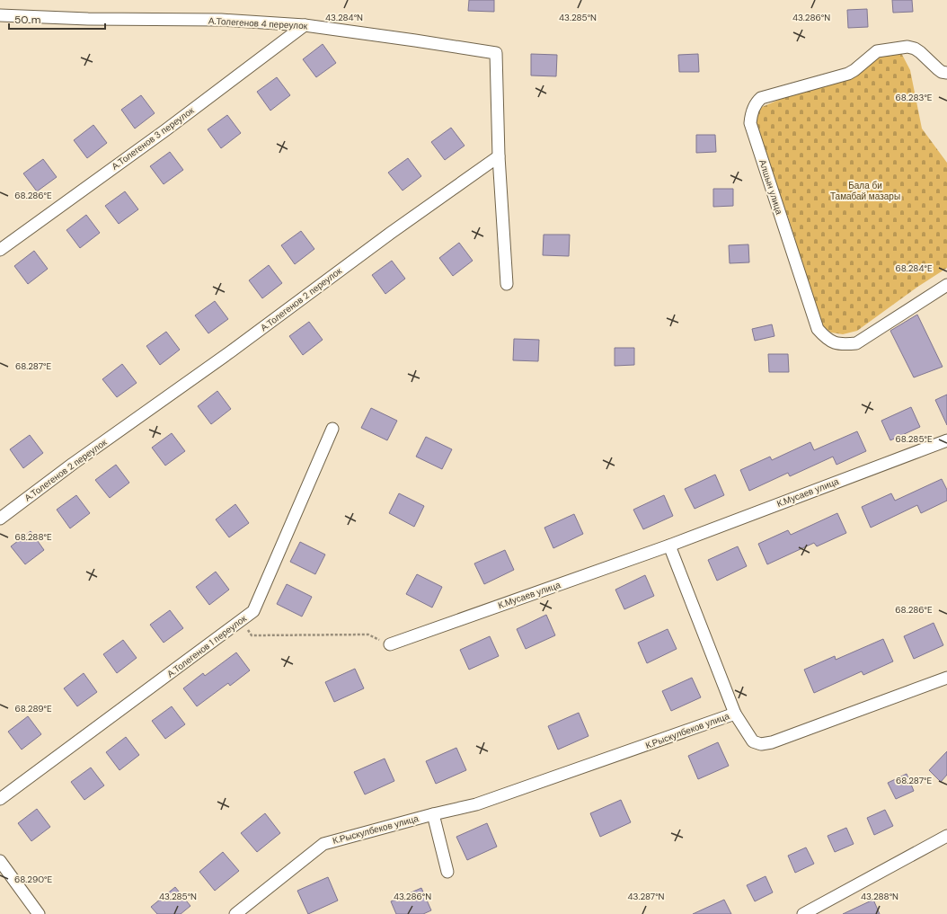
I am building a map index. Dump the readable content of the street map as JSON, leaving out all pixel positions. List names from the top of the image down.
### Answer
{
  "streets": {
    "street": [
      "А.Толегенов 4 переулок",
      "А.Толегенов 3 переулок",
      "Алшын улица",
      "А.Толегенов 2 переулок",
      "К.Мусаев улица",
      "А.Толегенов 1 переулок",
      "К.Рыскулбеков улица"
    ]
  },
  "crossings": [
    ["А.Толегенов 4 переулок", "А.Толегенов 3 переулок"],
    ["А.Толегенов 4 переулок", "А.Толегенов 2 переулок"]
  ],
  "parks": ["Бала би Тамабай мазары"],
  "scale_bar": "50 m",
  "coordinates": [
    "43.284°N",
    "43.285°N",
    "43.286°N",
    "68.283°E",
    "68.286°E",
    "68.284°E",
    "68.287°E",
    "68.285°E",
    "68.288°E",
    "68.289°E",
    "68.290°E",
    "43.287°N",
    "43.288°N"
  ]
}
